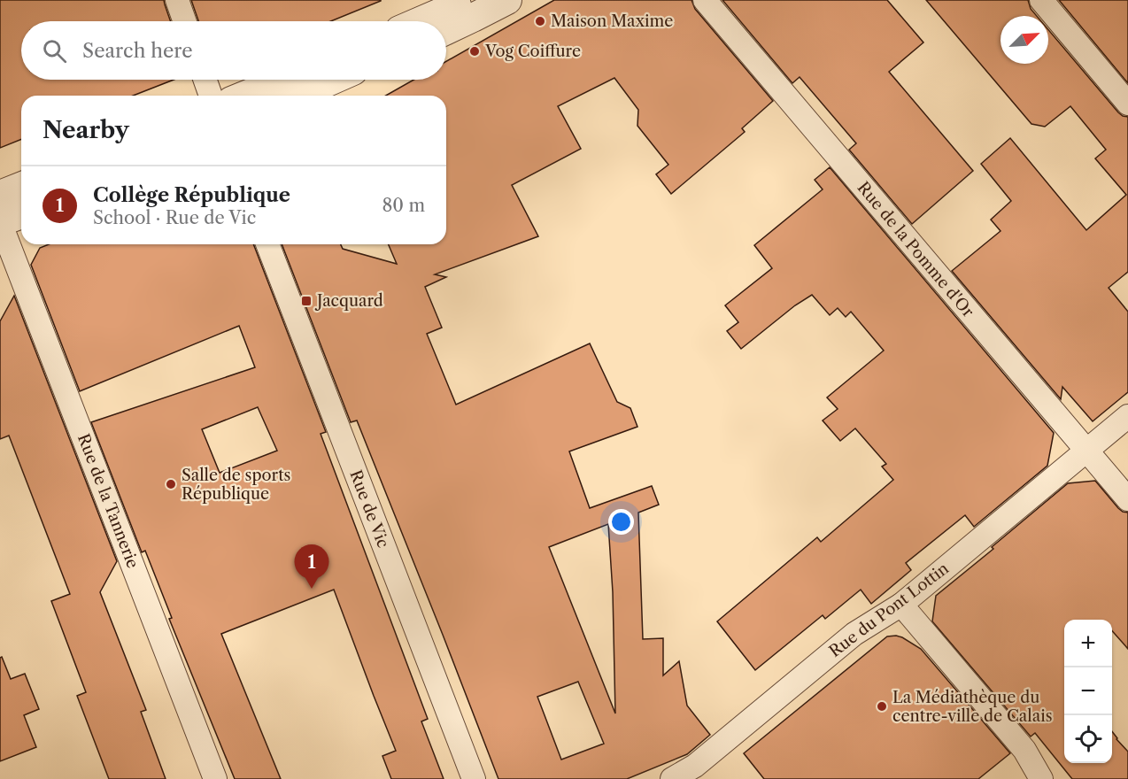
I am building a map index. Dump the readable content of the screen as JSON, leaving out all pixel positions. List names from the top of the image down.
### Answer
{
  "streets": {
    "street": [
      "Rue de la Pomme d'Or",
      "Rue de la Tannerie",
      "Rue de Vic",
      "Rue du Pont Lottin"
    ]
  },
  "crossings": [
    ["Rue de la Pomme d'Or", "Rue du Pont Lottin"]
  ],
  "places": {
    "other": [
      "Maison Maxime",
      "Vog Coiffure",
      "Salle de sports République",
      "La Médiathèque du centre-ville de Calais"
    ],
    "transit": ["Jacquard"]
  },
  "north": "top right",
  "page": {
    "search": "Search here",
    "heading": "Nearby",
    "list": [
      {
        "mark": "1",
        "name": "Collège République",
        "note": "School · Rue de Vic",
        "value": "80 m"
      }
    ],
    "pins": "1",
    "map_buttons": ["+", "−"]
  }
}
